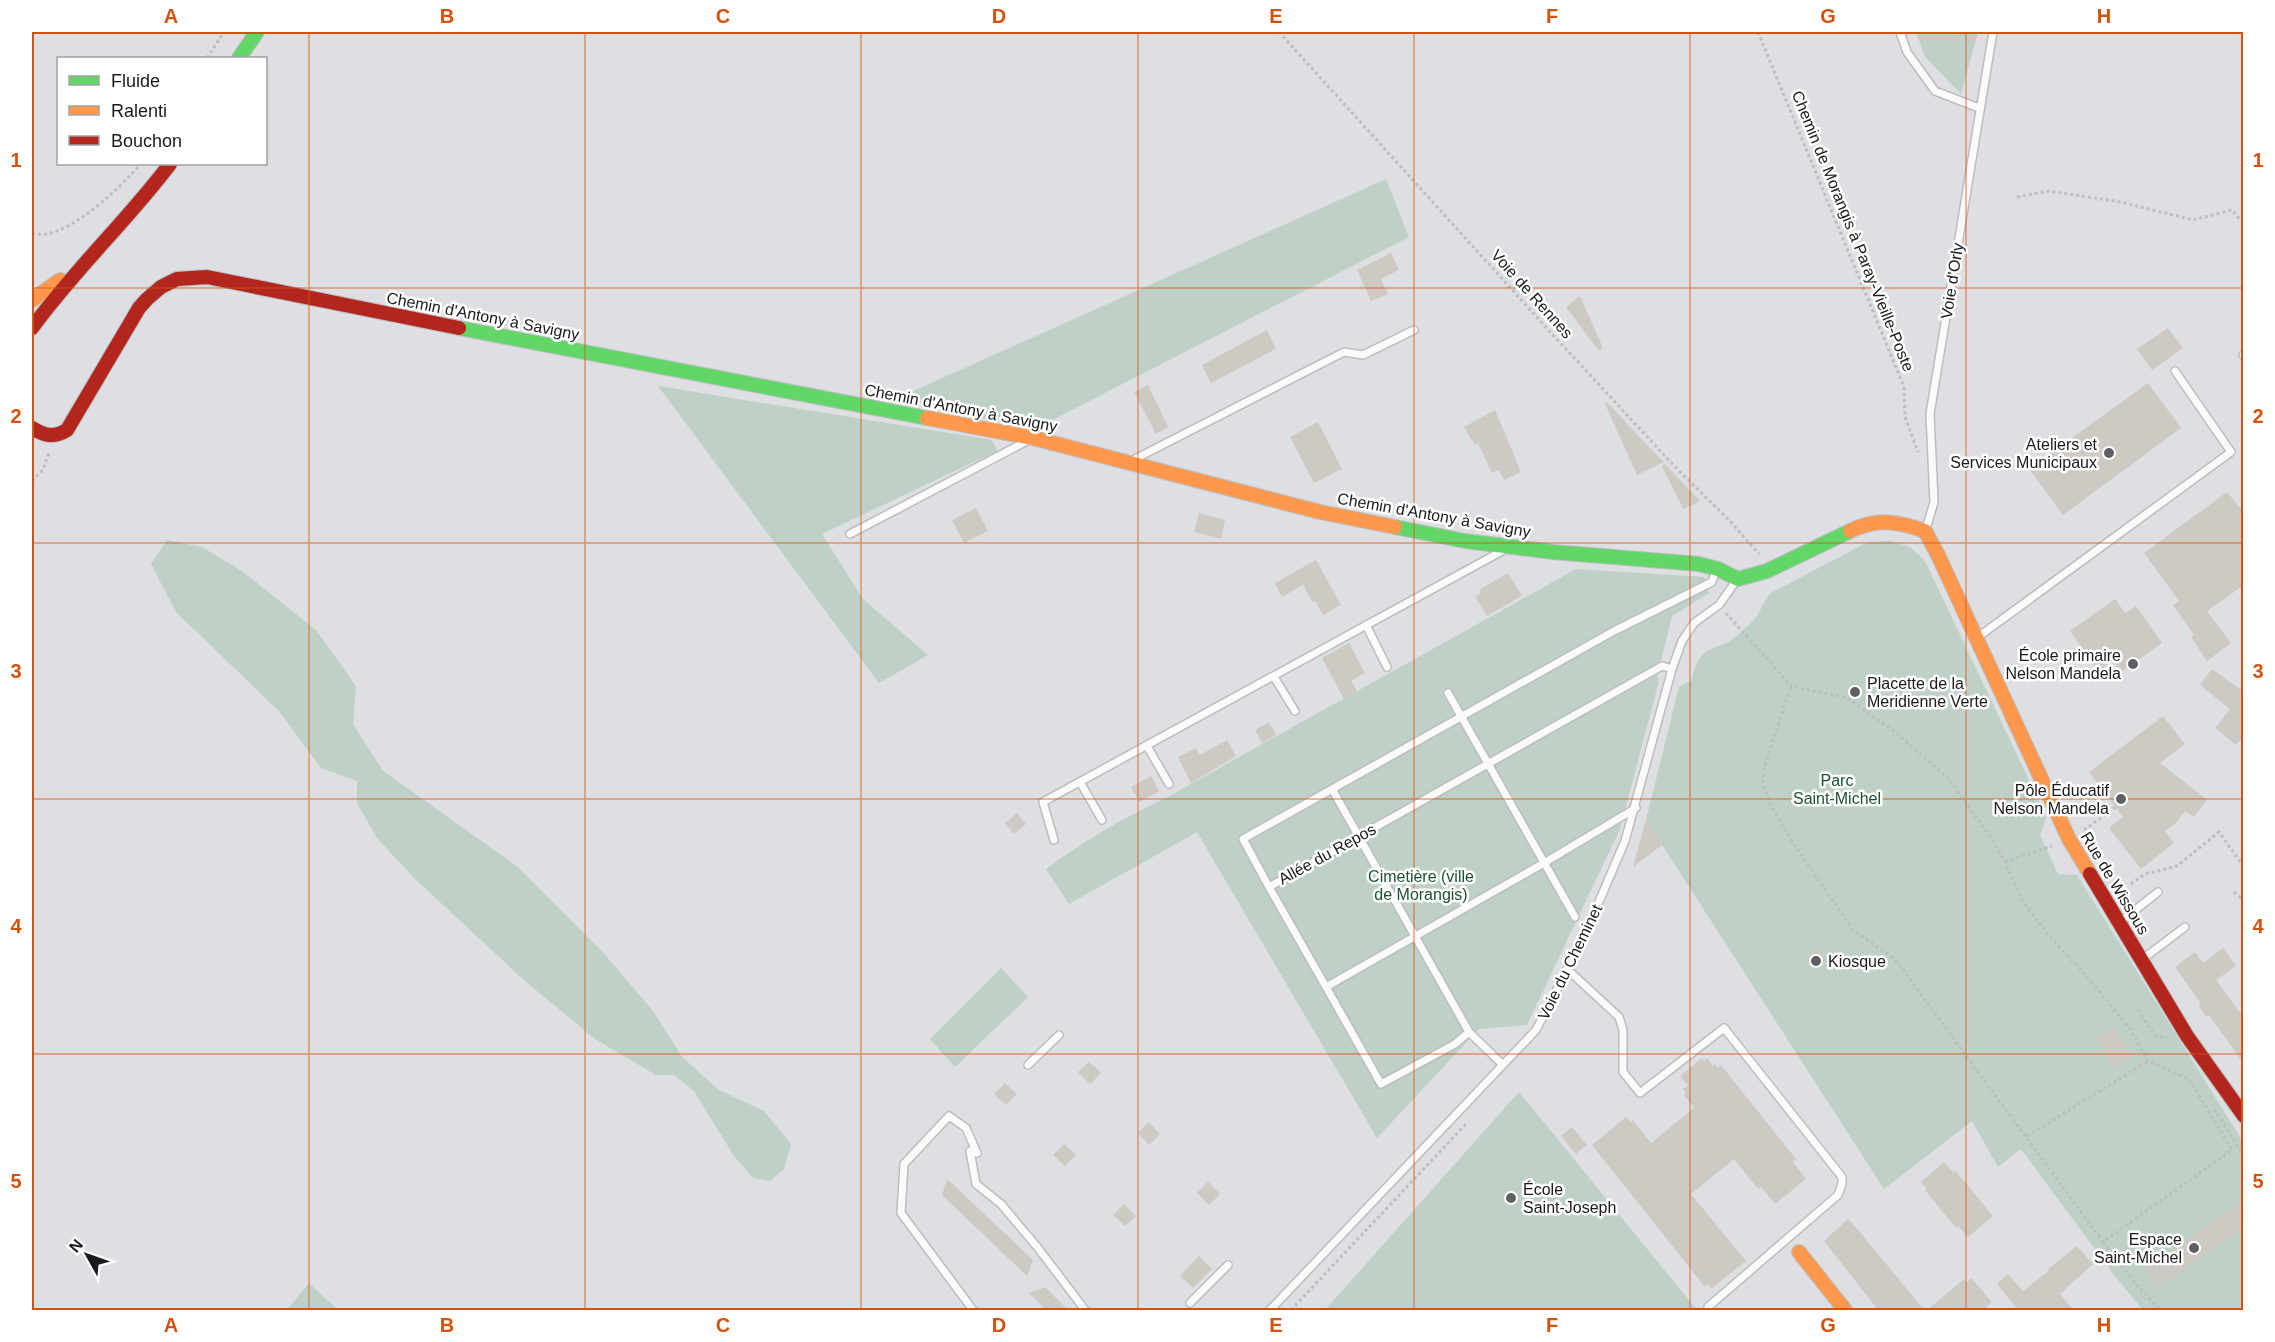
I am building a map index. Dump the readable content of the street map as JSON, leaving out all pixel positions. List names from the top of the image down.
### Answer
{
  "streets": {
    "street": ["Chemin d'Antony à Savigny", "Rue de Wissous"],
    "lane": ["Voie d'Orly", "Allée du Repos", "Voie du Cheminet"],
    "path": ["Chemin de Morangis à Paray-Vieille-Poste", "Voie de Rennes"]
  },
  "crossings": [
    ["Chemin de Morangis à Paray-Vieille-Poste", "Voie d'Orly"],
    ["Voie d'Orly", "Rue de Wissous"],
    ["Chemin d'Antony à Savigny", "Voie du Cheminet"],
    ["Allée du Repos", "Voie du Cheminet"]
  ],
  "parks": ["Parc Saint-Michel", "Cimetière (ville de Morangis)"],
  "places": [
    "Ateliers et Services Municipaux",
    "École primaire Nelson Mandela",
    "Placette de la Meridienne Verte",
    "Pôle Éducatif Nelson Mandela",
    "Kiosque",
    "École Saint-Joseph",
    "Espace Saint-Michel"
  ],
  "legend": ["Fluide", "Ralenti", "Bouchon"],
  "north": "top left",
  "grid": {
    "columns": [
      "A",
      "B",
      "C",
      "D",
      "E",
      "F",
      "G",
      "H"
    ],
    "rows": [
      "1",
      "2",
      "3",
      "4",
      "5"
    ]
  }
}
